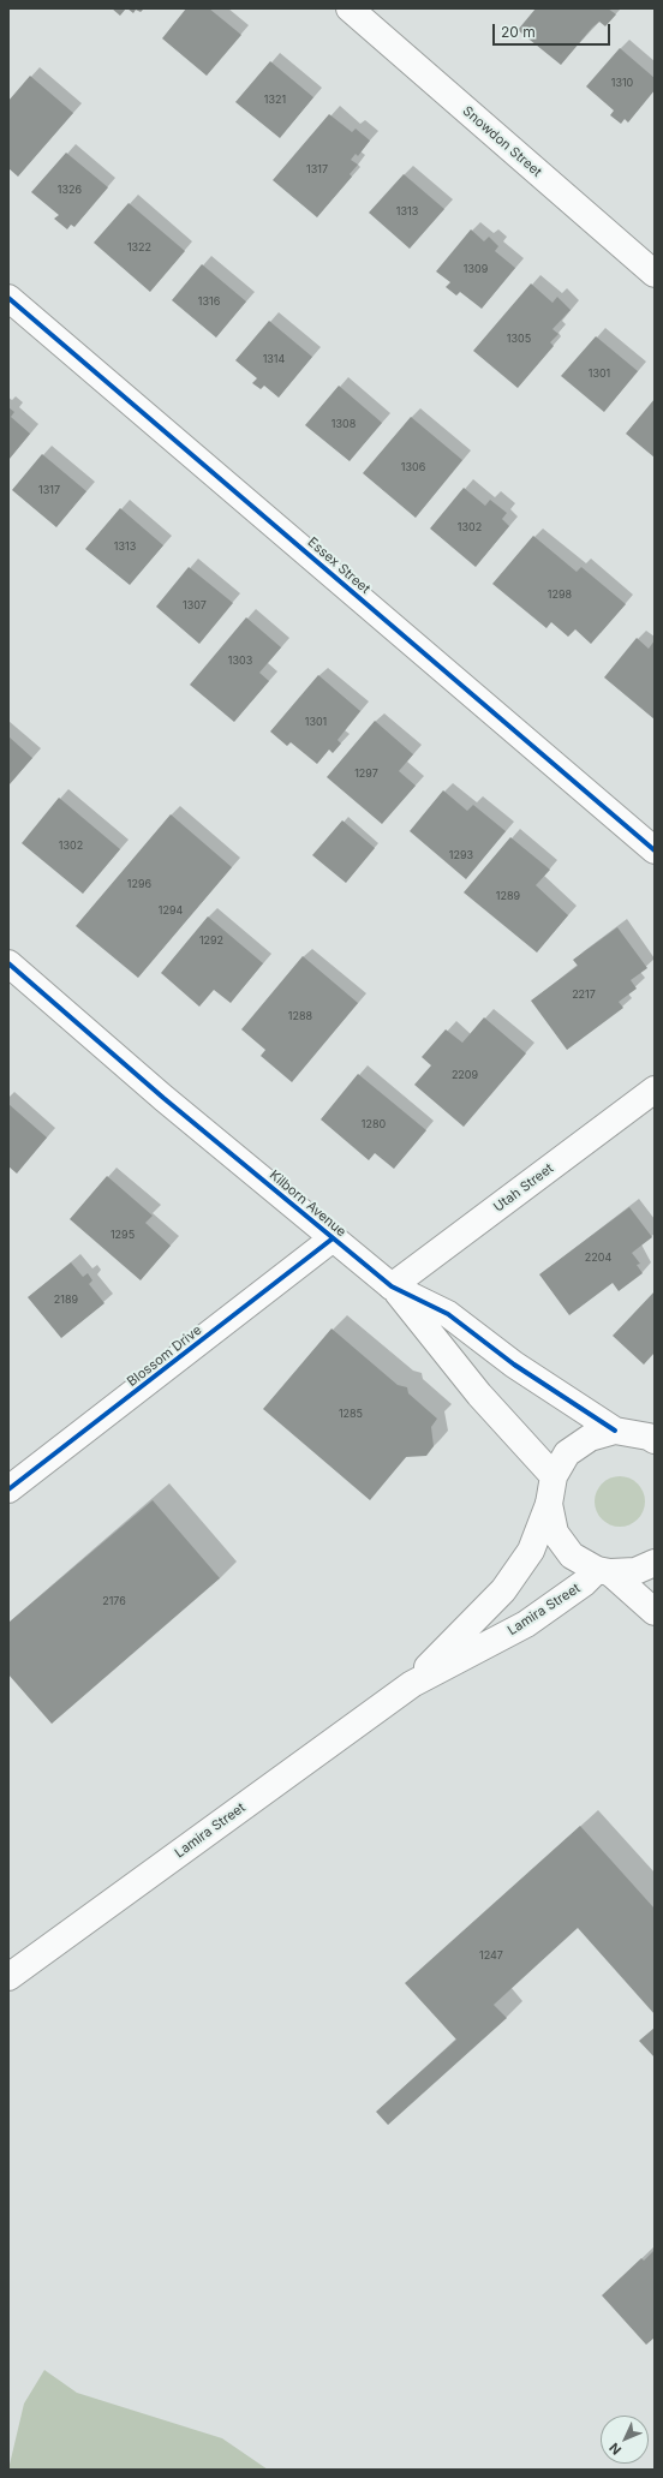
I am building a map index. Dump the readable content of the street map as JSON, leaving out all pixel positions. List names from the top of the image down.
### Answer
{
  "streets": {
    "street": [
      "Snowdon Street",
      "Essex Street",
      "Utah Street",
      "Kilborn Avenue",
      "Blossom Drive",
      "Lamira Street"
    ]
  },
  "crossings": [
    ["Utah Street", "Kilborn Avenue"],
    ["Kilborn Avenue", "Blossom Drive"]
  ],
  "house_numbers": [
    "1310",
    "1321",
    "1317",
    "1326",
    "1313",
    "1322",
    "1309",
    "1316",
    "1305",
    "1314",
    "1301",
    "1308",
    "1306",
    "1317",
    "1302",
    "1313",
    "1298",
    "1307",
    "1303",
    "1301",
    "1297",
    "1302",
    "1293",
    "1296",
    "1289",
    "1294",
    "1292",
    "2217",
    "1288",
    "2209",
    "1280",
    "1295",
    "2204",
    "2189",
    "1285",
    "2176",
    "1247"
  ],
  "scale_bar": "20 m",
  "north": "bottom left"
}
